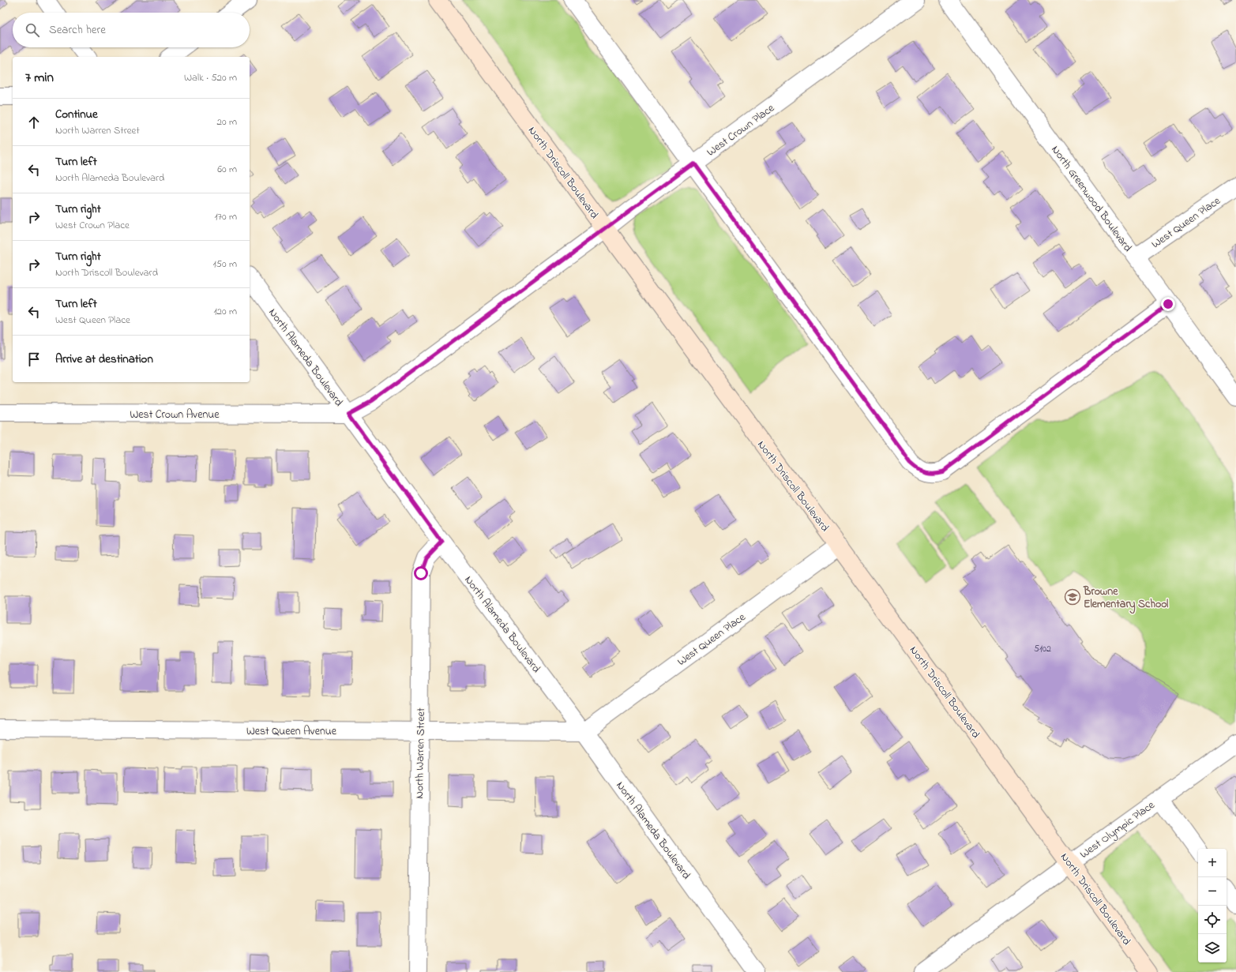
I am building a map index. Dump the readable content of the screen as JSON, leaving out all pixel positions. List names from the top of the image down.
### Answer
{
  "streets": {
    "main road": ["North Driscoll Boulevard"],
    "street": [
      "West Crown Place",
      "North Greenwood Boulevard",
      "West Queen Place",
      "North Alameda Boulevard",
      "West Crown Avenue",
      "West Queen Avenue",
      "North Warren Street",
      "West Olympic Place"
    ]
  },
  "crossings": [
    ["West Crown Place", "North Driscoll Boulevard"],
    ["West Crown Place", "North Alameda Boulevard"],
    ["West Crown Place", "West Crown Avenue"],
    ["North Driscoll Boulevard", "West Queen Place"],
    ["North Driscoll Boulevard", "West Olympic Place"],
    ["North Greenwood Boulevard", "West Queen Place"],
    ["West Queen Place", "North Alameda Boulevard"],
    ["West Queen Place", "West Queen Avenue"],
    ["North Alameda Boulevard", "West Crown Avenue"],
    ["North Alameda Boulevard", "West Queen Avenue"],
    ["North Alameda Boulevard", "North Warren Street"],
    ["West Queen Avenue", "North Warren Street"]
  ],
  "places": {
    "school or university": ["Browne Elementary School"]
  },
  "house_numbers": ["5102"],
  "page": {
    "search": "Search here",
    "heading": ["7 min", "Walk · 520 m"],
    "list": [
      ["Continue", "North Warren Street", "20 m"],
      ["Turn left", "North Alameda Boulevard", "60 m"],
      ["Turn right", "West Crown Place", "170 m"],
      ["Turn right", "North Driscoll Boulevard", "150 m"],
      ["Turn left", "West Queen Place", "120 m"],
      "Arrive at destination"
    ],
    "map_buttons": ["+", "−"]
  }
}
